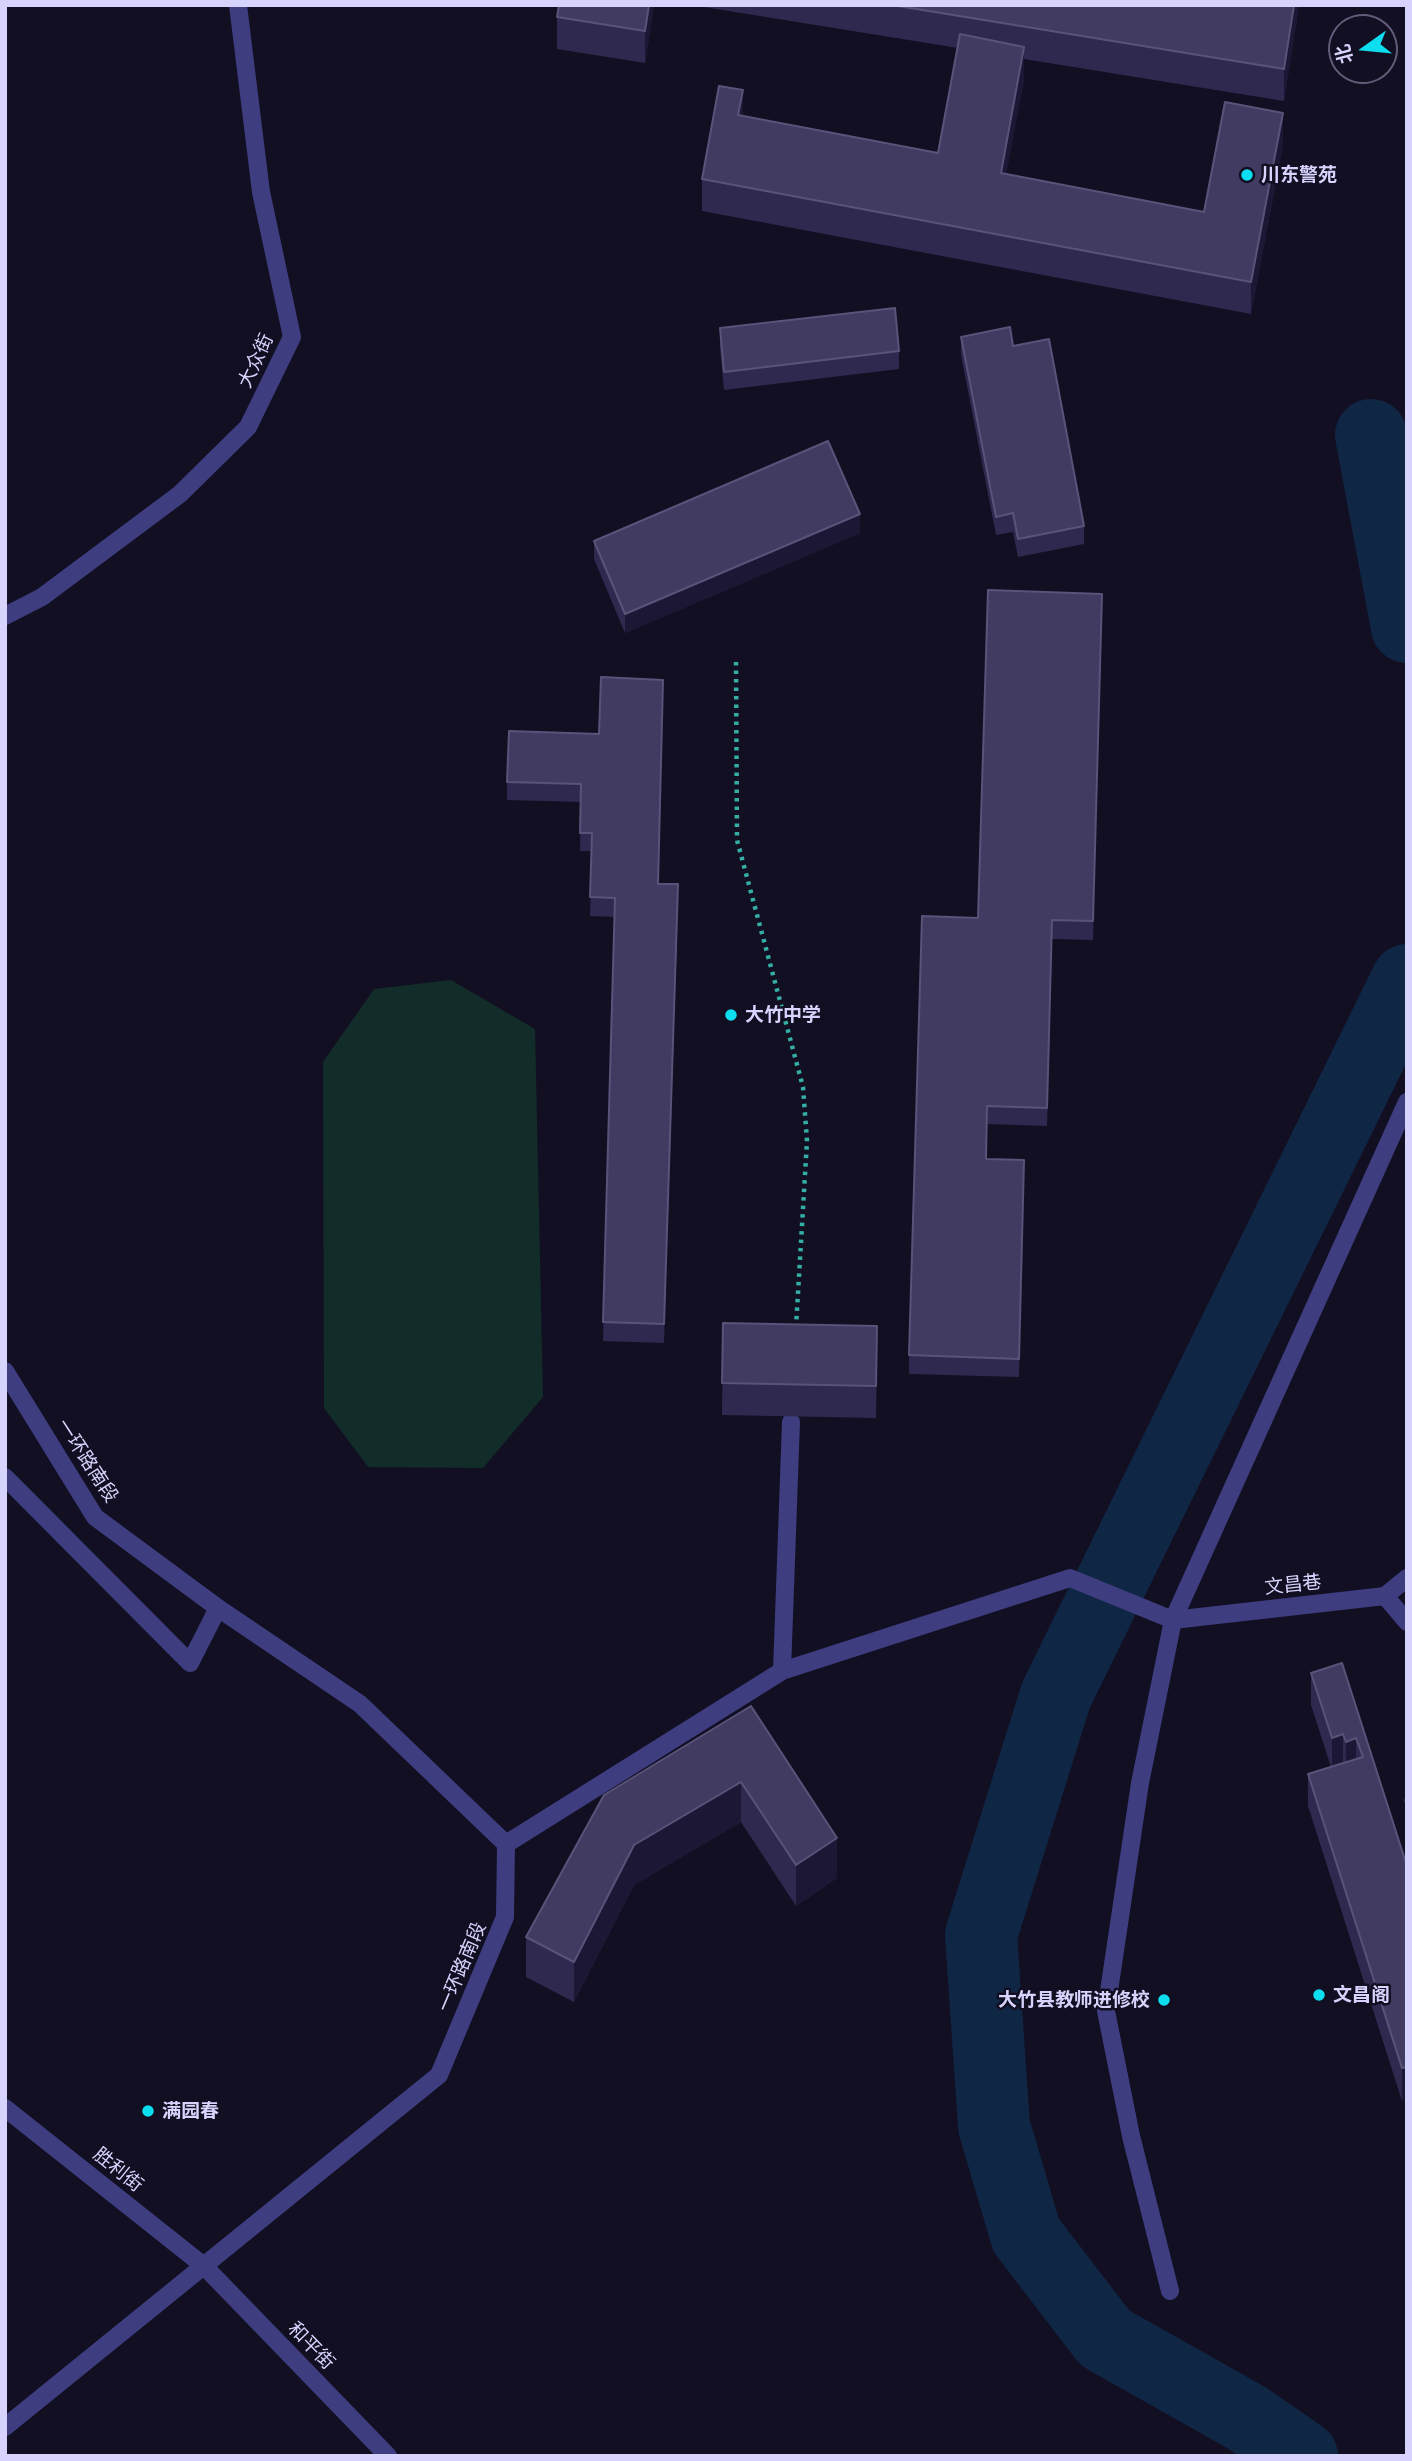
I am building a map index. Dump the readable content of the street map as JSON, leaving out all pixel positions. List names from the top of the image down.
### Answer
{
  "streets": {
    "street": [
      "大众街",
      "一环路南段",
      "文昌巷",
      "胜利街",
      "和平街"
    ]
  },
  "crossings": [
    ["一环路南段", "胜利街"],
    ["一环路南段", "和平街"],
    ["胜利街", "和平街"]
  ],
  "places": [
    "川东警苑",
    "大竹中学",
    "文昌阁",
    "大竹县教师进修校",
    "满园春"
  ],
  "north": "left"
}
